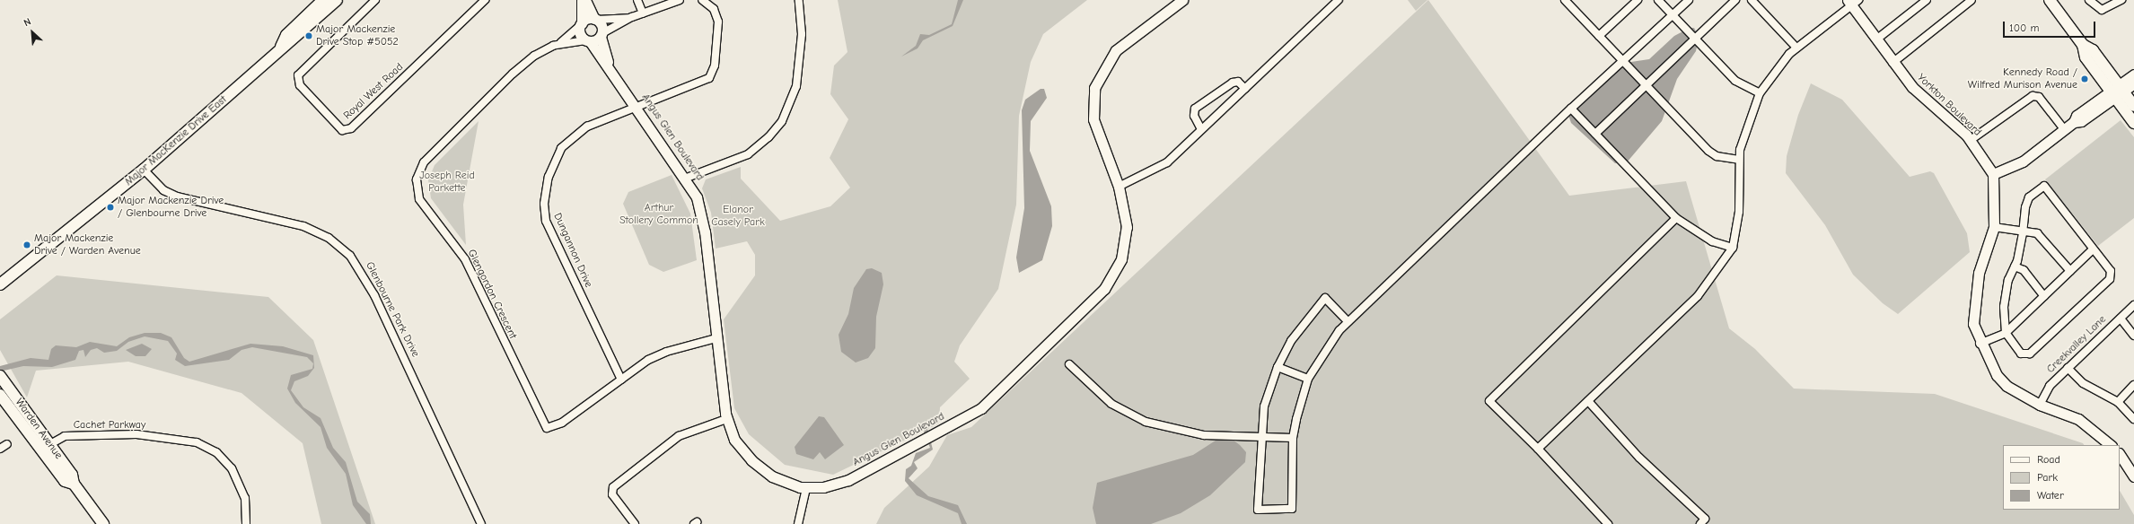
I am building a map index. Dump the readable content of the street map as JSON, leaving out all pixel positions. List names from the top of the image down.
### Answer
{
  "streets": {
    "main road": ["Major MacKenzie Drive East", "Warden Avenue"],
    "street": [
      "Royal West Road",
      "Yorkton Boulevard",
      "Angus Glen Boulevard",
      "Dungannon Drive",
      "Glengordon Crescent",
      "Glenbourne Park Drive",
      "Creekvalley Lane",
      "Cachet Parkway"
    ]
  },
  "crossings": [
    ["Angus Glen Boulevard", "Dungannon Drive"],
    ["Angus Glen Boulevard", "Glengordon Crescent"],
    ["Major MacKenzie Drive East", "Glenbourne Park Drive"],
    ["Dungannon Drive", "Glengordon Crescent"],
    ["Cachet Parkway", "Warden Avenue"]
  ],
  "parks": ["Joseph Reid Parkette", "Arthur Stollery Common", "Elanor Casely Park"],
  "places": [
    "Major Mackenzie Drive Stop #5052",
    "Kennedy Road / Wilfred Murison Avenue",
    "Major Mackenzie Drive / Glenbourne Drive",
    "Major Mackenzie Drive / Warden Avenue"
  ],
  "legend": ["Road", "Park", "Water"],
  "scale_bar": "100 m",
  "north": "top left"
}
